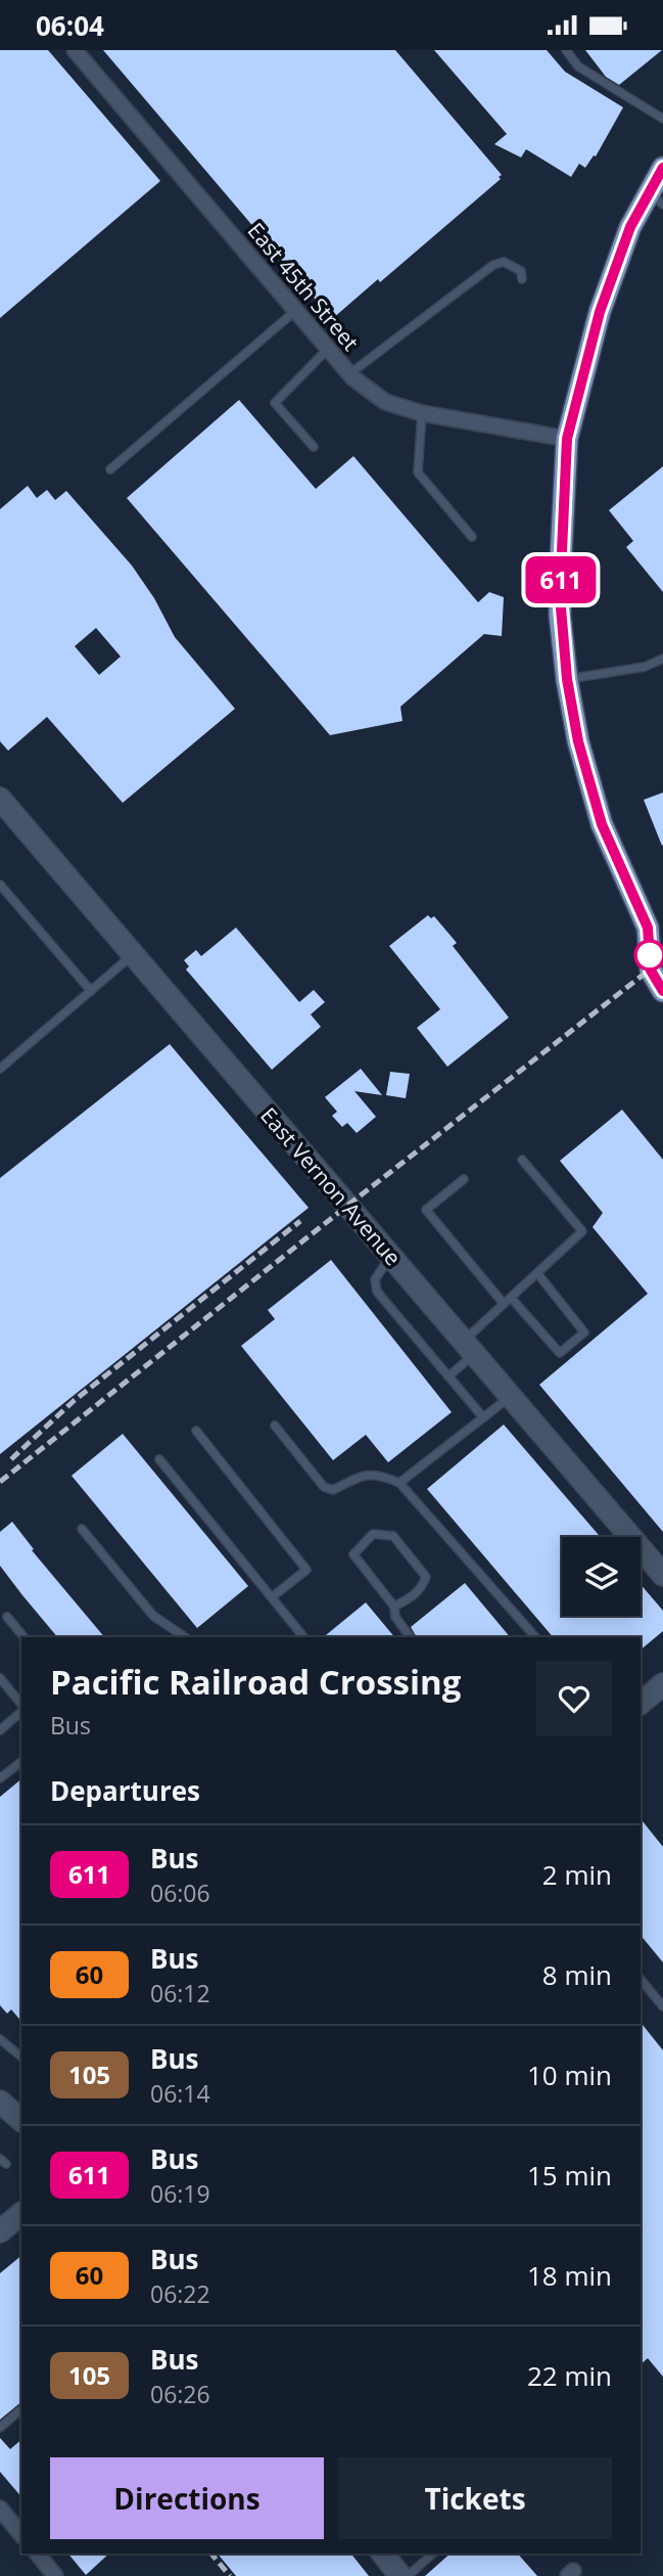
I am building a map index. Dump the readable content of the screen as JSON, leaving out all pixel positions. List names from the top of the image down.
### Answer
{
  "streets": {
    "street": ["East 45th Street", "East Vernon Avenue"]
  },
  "lines": ["bus line 611"],
  "page": {
    "status": "06:04",
    "on_map": "611",
    "heading": [
      ["Pacific Railroad Crossing", "Bus"],
      "Departures"
    ],
    "list": [
      {
        "mark": "611",
        "name": "Bus",
        "note": "06:06",
        "value": "2 min"
      },
      {
        "mark": "60",
        "name": "Bus",
        "note": "06:12",
        "value": "8 min"
      },
      {
        "mark": "105",
        "name": "Bus",
        "note": "06:14",
        "value": "10 min"
      },
      {
        "mark": "611",
        "name": "Bus",
        "note": "06:19",
        "value": "15 min"
      },
      {
        "mark": "60",
        "name": "Bus",
        "note": "06:22",
        "value": "18 min"
      },
      {
        "mark": "105",
        "name": "Bus",
        "note": "06:26",
        "value": "22 min"
      }
    ],
    "buttons": ["Directions", "Tickets"]
  }
}
